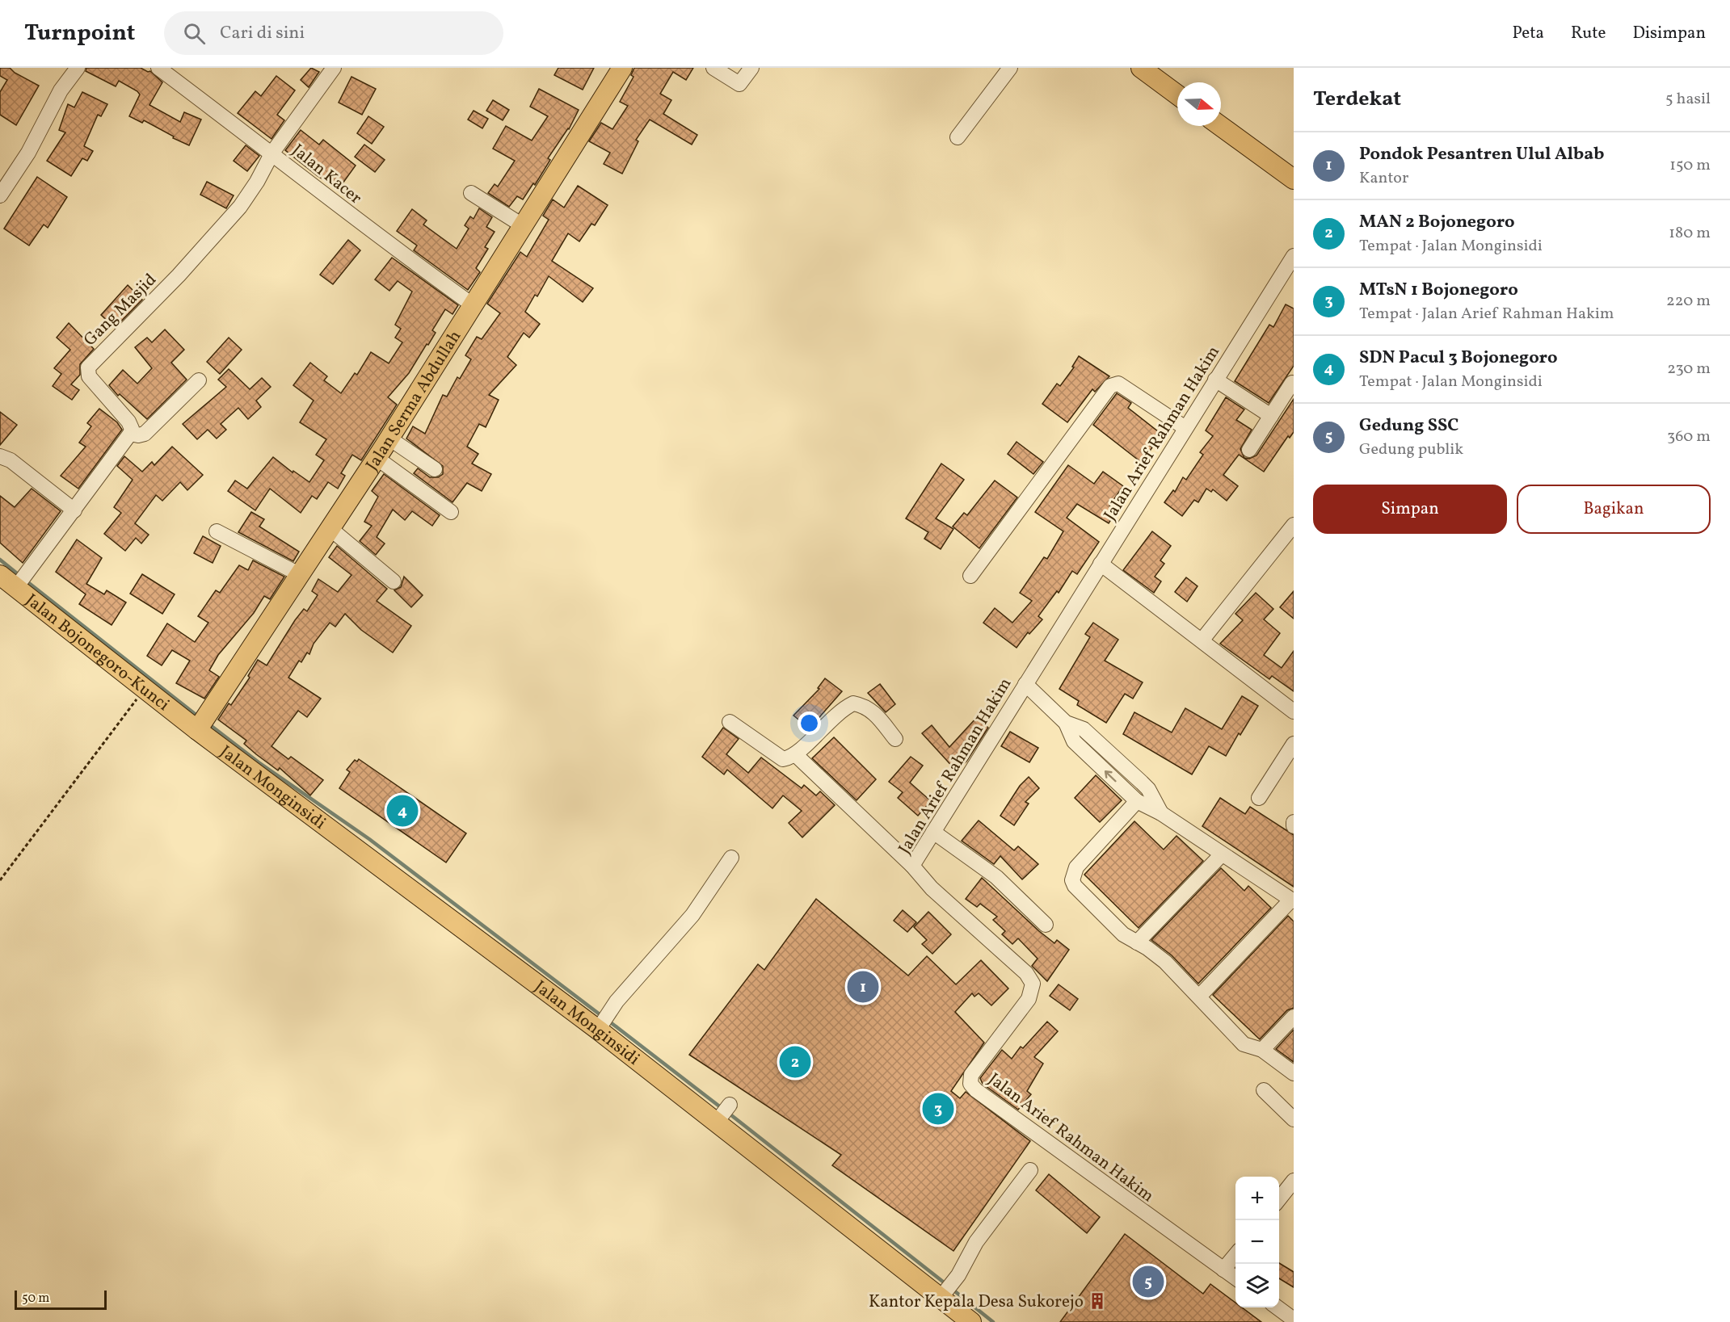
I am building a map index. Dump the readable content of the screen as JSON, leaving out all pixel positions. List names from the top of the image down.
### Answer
{
  "streets": {
    "main road": ["Jalan Serma Abdullah", "Jalan Bojonegoro-Kunci", "Jalan Monginsidi"],
    "street": ["Jalan Kacer", "Gang Masjid", "Jalan Arief Rahman Hakim"]
  },
  "crossings": [
    ["Jalan Kacer", "Gang Masjid"],
    ["Jalan Kacer", "Jalan Serma Abdullah"],
    ["Jalan Serma Abdullah", "Jalan Bojonegoro-Kunci"],
    ["Jalan Serma Abdullah", "Jalan Monginsidi"],
    ["Jalan Bojonegoro-Kunci", "Jalan Monginsidi"]
  ],
  "places": {
    "building": ["Kantor Kepala Desa Sukorejo"]
  },
  "scale_bar": "50 m",
  "north": "right",
  "page": {
    "header": "Turnpoint",
    "search": "Cari di sini",
    "nav": ["Peta", "Rute", "Disimpan"],
    "heading": ["Terdekat", "5 hasil"],
    "list": [
      {
        "mark": "1",
        "name": "Pondok Pesantren Ulul Albab",
        "note": "Kantor",
        "value": "150 m"
      },
      {
        "mark": "2",
        "name": "MAN 2 Bojonegoro",
        "note": "Tempat · Jalan Monginsidi",
        "value": "180 m"
      },
      {
        "mark": "3",
        "name": "MTsN 1 Bojonegoro",
        "note": "Tempat · Jalan Arief Rahman Hakim",
        "value": "220 m"
      },
      {
        "mark": "4",
        "name": "SDN Pacul 3 Bojonegoro",
        "note": "Tempat · Jalan Monginsidi",
        "value": "230 m"
      },
      {
        "mark": "5",
        "name": "Gedung SSC",
        "note": "Gedung publik",
        "value": "360 m"
      }
    ],
    "buttons": ["Simpan", "Bagikan"],
    "pins": [
      "4",
      "1",
      "2",
      "3",
      "5"
    ],
    "map_buttons": ["+", "−"],
    "scale": "50 m"
  }
}
